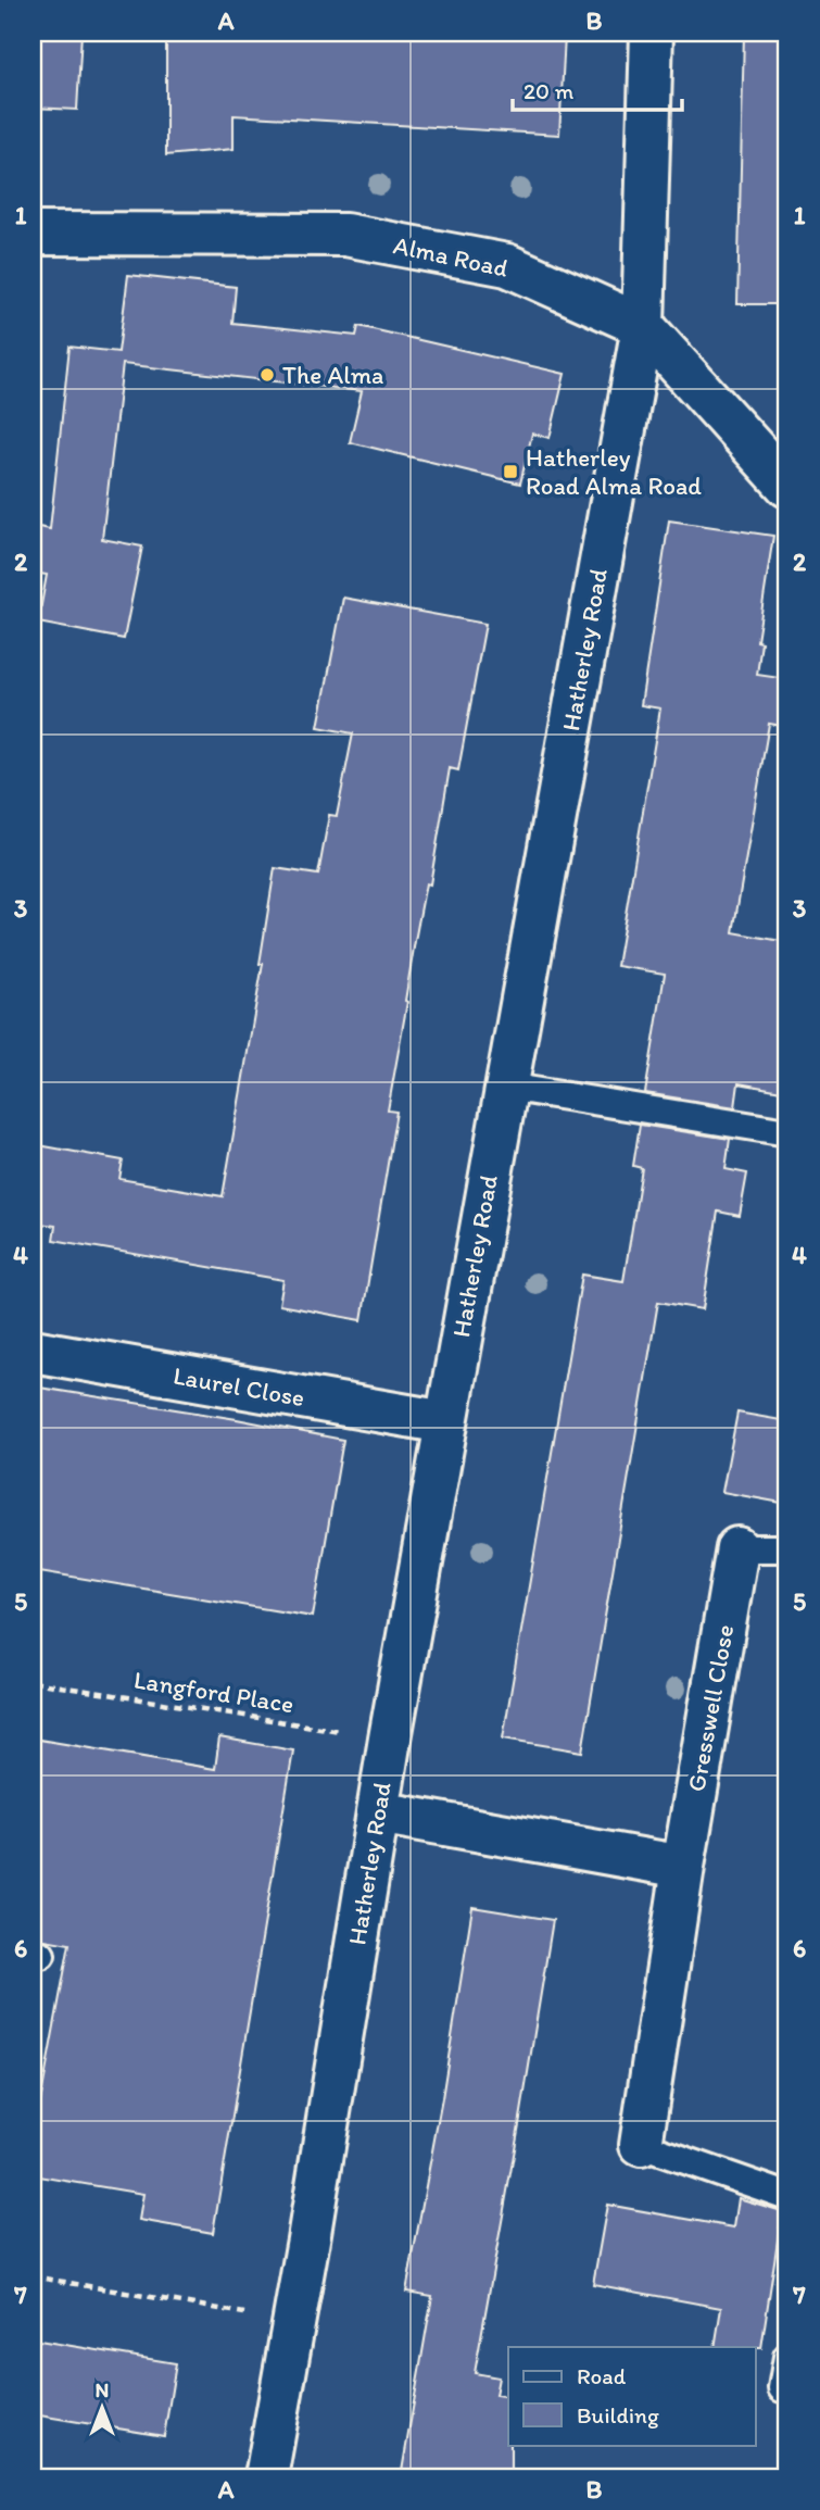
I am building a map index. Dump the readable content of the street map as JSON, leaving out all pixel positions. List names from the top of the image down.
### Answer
{
  "streets": {
    "street": [
      "Alma Road",
      "Hatherley Road",
      "Laurel Close",
      "Gresswell Close"
    ],
    "path": ["Langford Place"]
  },
  "crossings": [
    ["Alma Road", "Hatherley Road"],
    ["Hatherley Road", "Laurel Close"],
    ["Hatherley Road", "Langford Place"]
  ],
  "places": {
    "other": ["The Alma"],
    "transit": ["Hatherley Road Alma Road"]
  },
  "legend": ["Road", "Building"],
  "scale_bar": "20 m",
  "north": "top",
  "grid": {
    "columns": ["A", "B"],
    "rows": [
      "1",
      "2",
      "3",
      "4",
      "5",
      "6",
      "7"
    ]
  }
}
